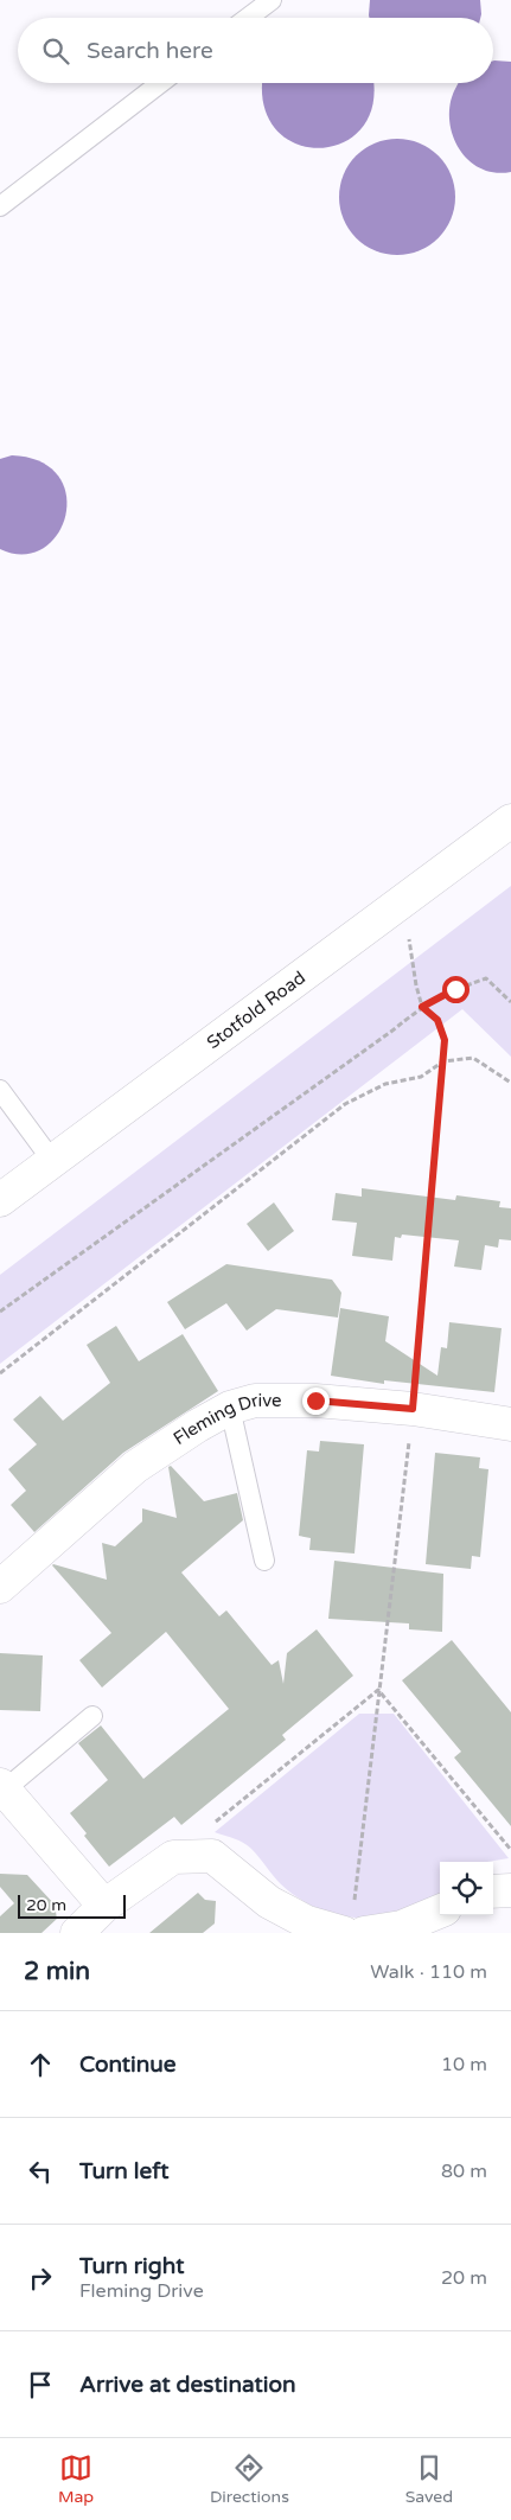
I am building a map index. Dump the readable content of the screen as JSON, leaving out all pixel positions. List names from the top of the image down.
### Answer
{
  "streets": {
    "street": ["Stotfold Road", "Fleming Drive"]
  },
  "scale_bar": "20 m",
  "page": {
    "search": "Search here",
    "scale": "20 m",
    "heading": ["2 min", "Walk · 110 m"],
    "list": [
      ["Continue", "10 m"],
      ["Turn left", "80 m"],
      ["Turn right", "Fleming Drive", "20 m"],
      "Arrive at destination"
    ],
    "nav": ["Map", "Directions", "Saved"]
  }
}
